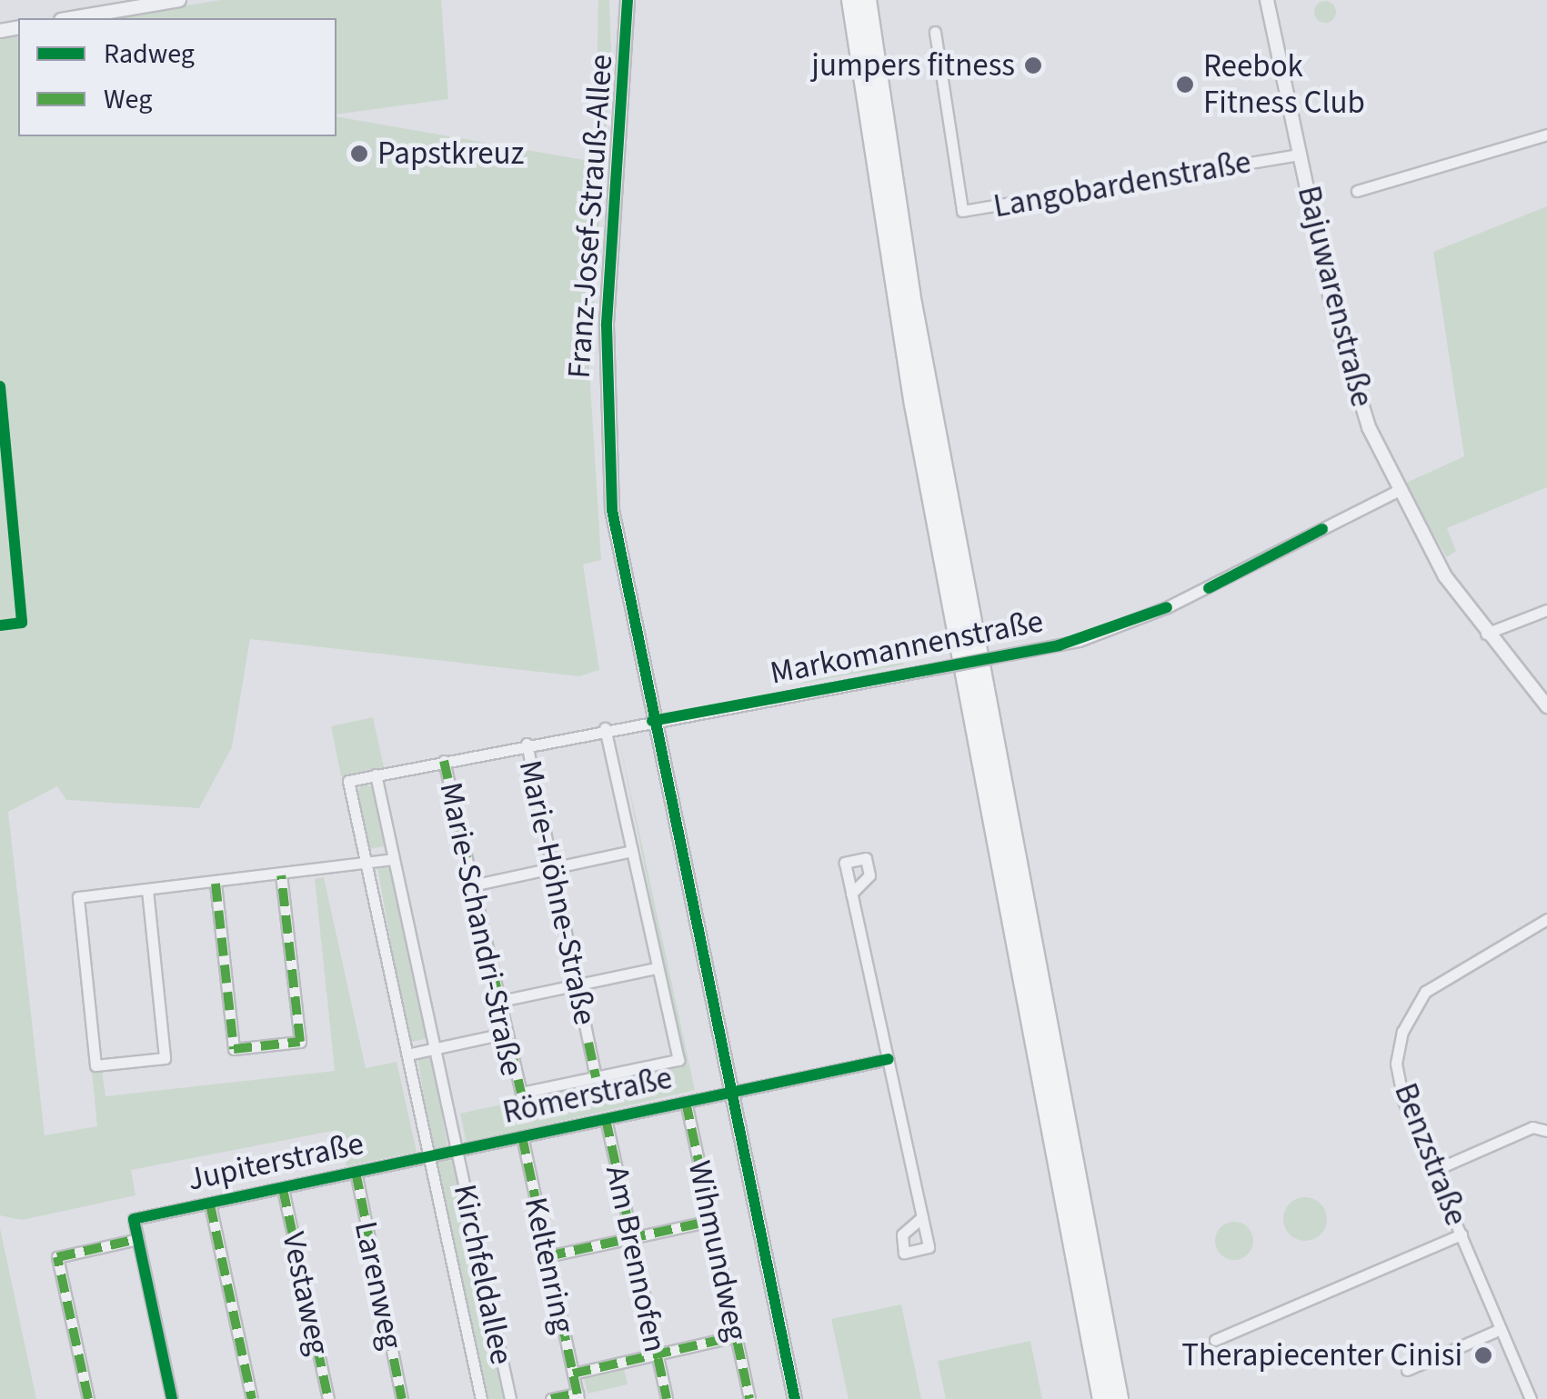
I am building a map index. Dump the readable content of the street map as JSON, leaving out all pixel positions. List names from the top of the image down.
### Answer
{
  "streets": {
    "street": [
      "Langobardenstraße",
      "Franz-Josef-Strauß-Allee",
      "Bajuwarenstraße",
      "Markomannenstraße",
      "Marie-Höhne-Straße",
      "Marie-Schandri-Straße",
      "Römerstraße",
      "Benzstraße",
      "Jupiterstraße",
      "Wihmundweg",
      "Am Brennofen",
      "Keltenring",
      "Kirchfeldallee",
      "Larenweg",
      "Vestaweg"
    ]
  },
  "crossings": [
    ["Langobardenstraße", "Bajuwarenstraße"],
    ["Franz-Josef-Strauß-Allee", "Markomannenstraße"],
    ["Franz-Josef-Strauß-Allee", "Römerstraße"],
    ["Bajuwarenstraße", "Markomannenstraße"],
    ["Markomannenstraße", "Marie-Höhne-Straße"],
    ["Markomannenstraße", "Marie-Schandri-Straße"],
    ["Markomannenstraße", "Kirchfeldallee"],
    ["Marie-Höhne-Straße", "Marie-Schandri-Straße"],
    ["Römerstraße", "Wihmundweg"],
    ["Römerstraße", "Am Brennofen"],
    ["Römerstraße", "Keltenring"],
    ["Römerstraße", "Kirchfeldallee"],
    ["Jupiterstraße", "Kirchfeldallee"],
    ["Jupiterstraße", "Larenweg"],
    ["Jupiterstraße", "Vestaweg"]
  ],
  "places": [
    "jumpers fitness",
    "Reebok Fitness Club",
    "Papstkreuz",
    "Therapiecenter Cinisi"
  ],
  "legend": ["Radweg", "Weg"]
}
